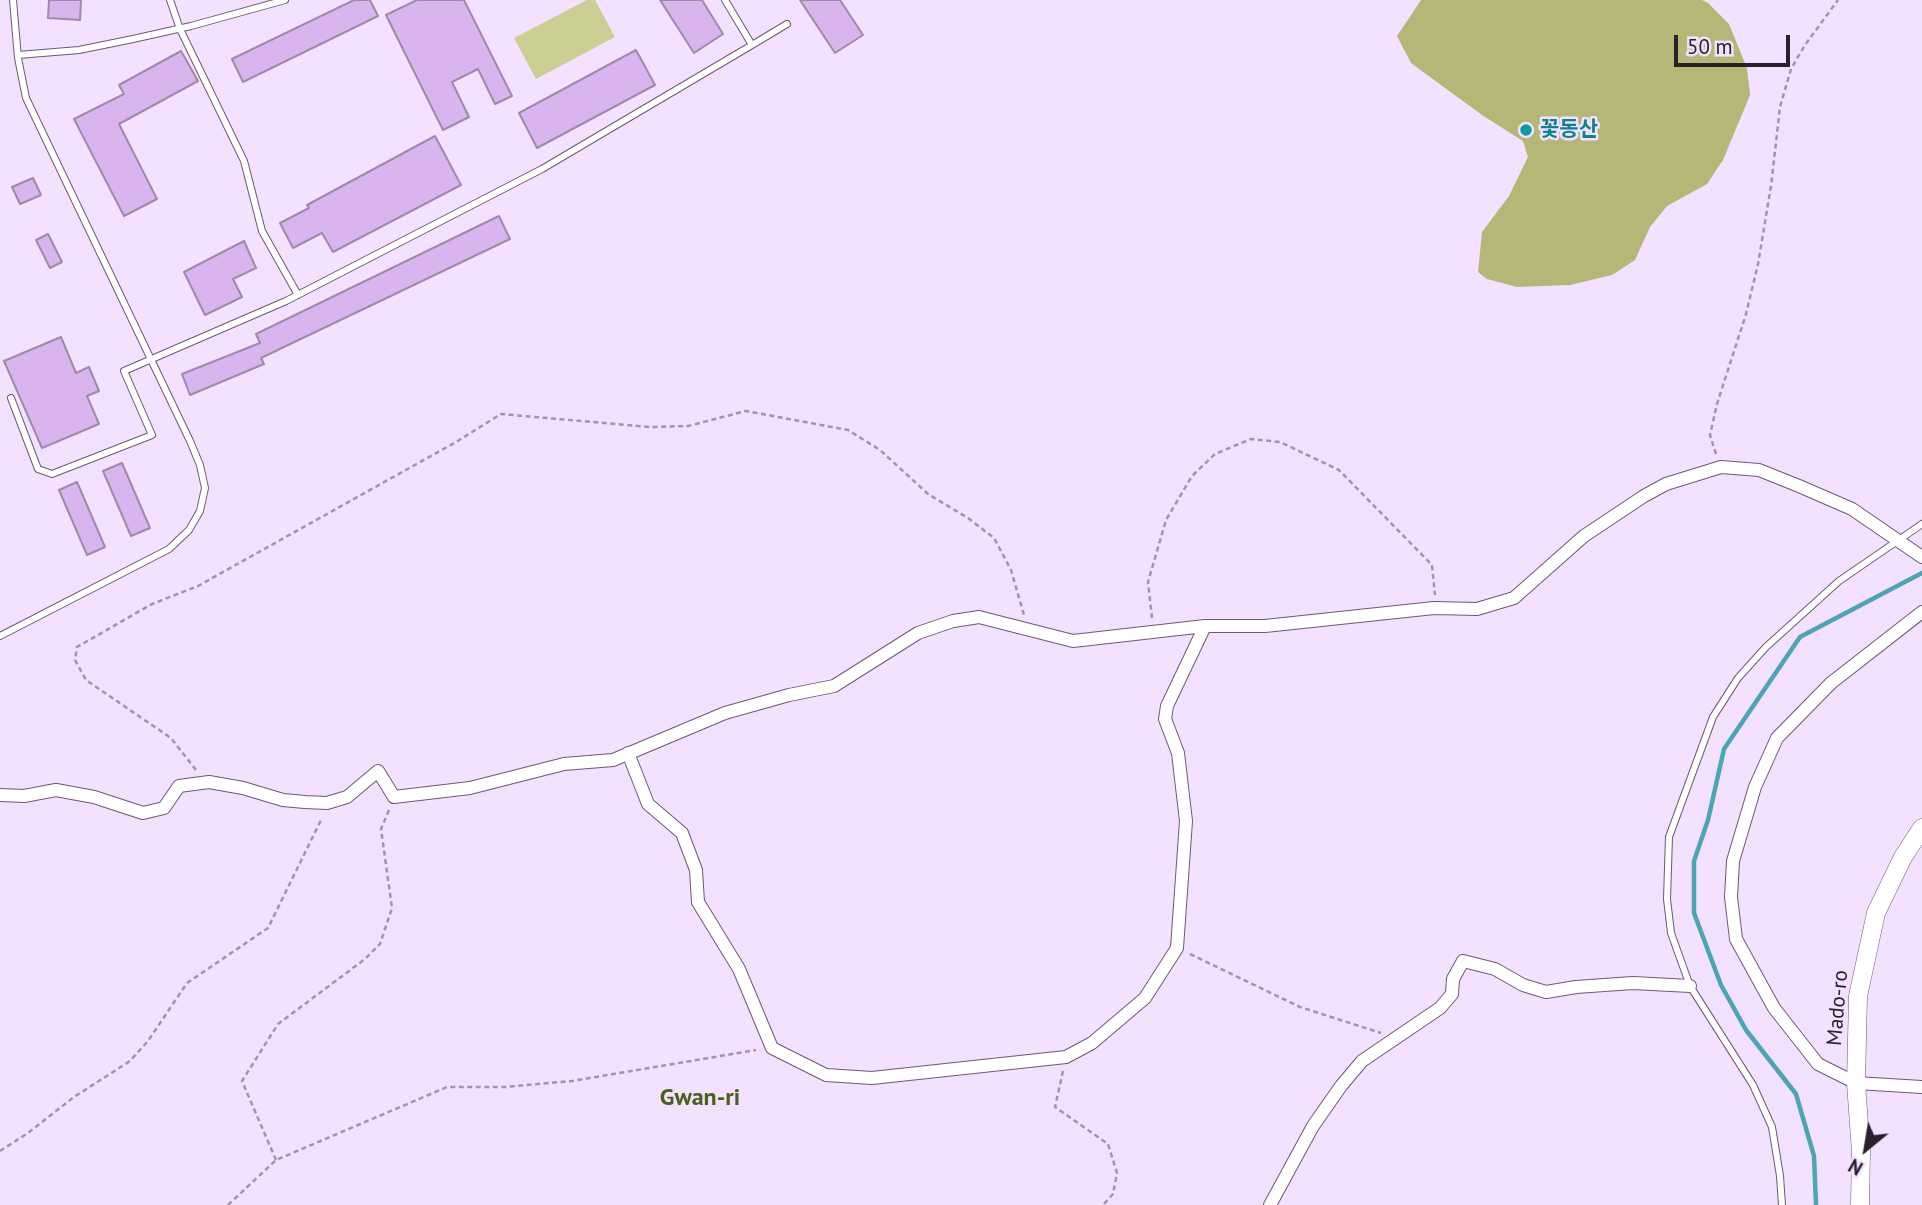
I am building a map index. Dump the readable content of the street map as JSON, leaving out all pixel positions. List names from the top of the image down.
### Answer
{
  "streets": {
    "main road": ["Mado-ro"]
  },
  "districts": ["Gwan-ri"],
  "places": ["꽃동산"],
  "scale_bar": "50 m",
  "north": "bottom left"
}
